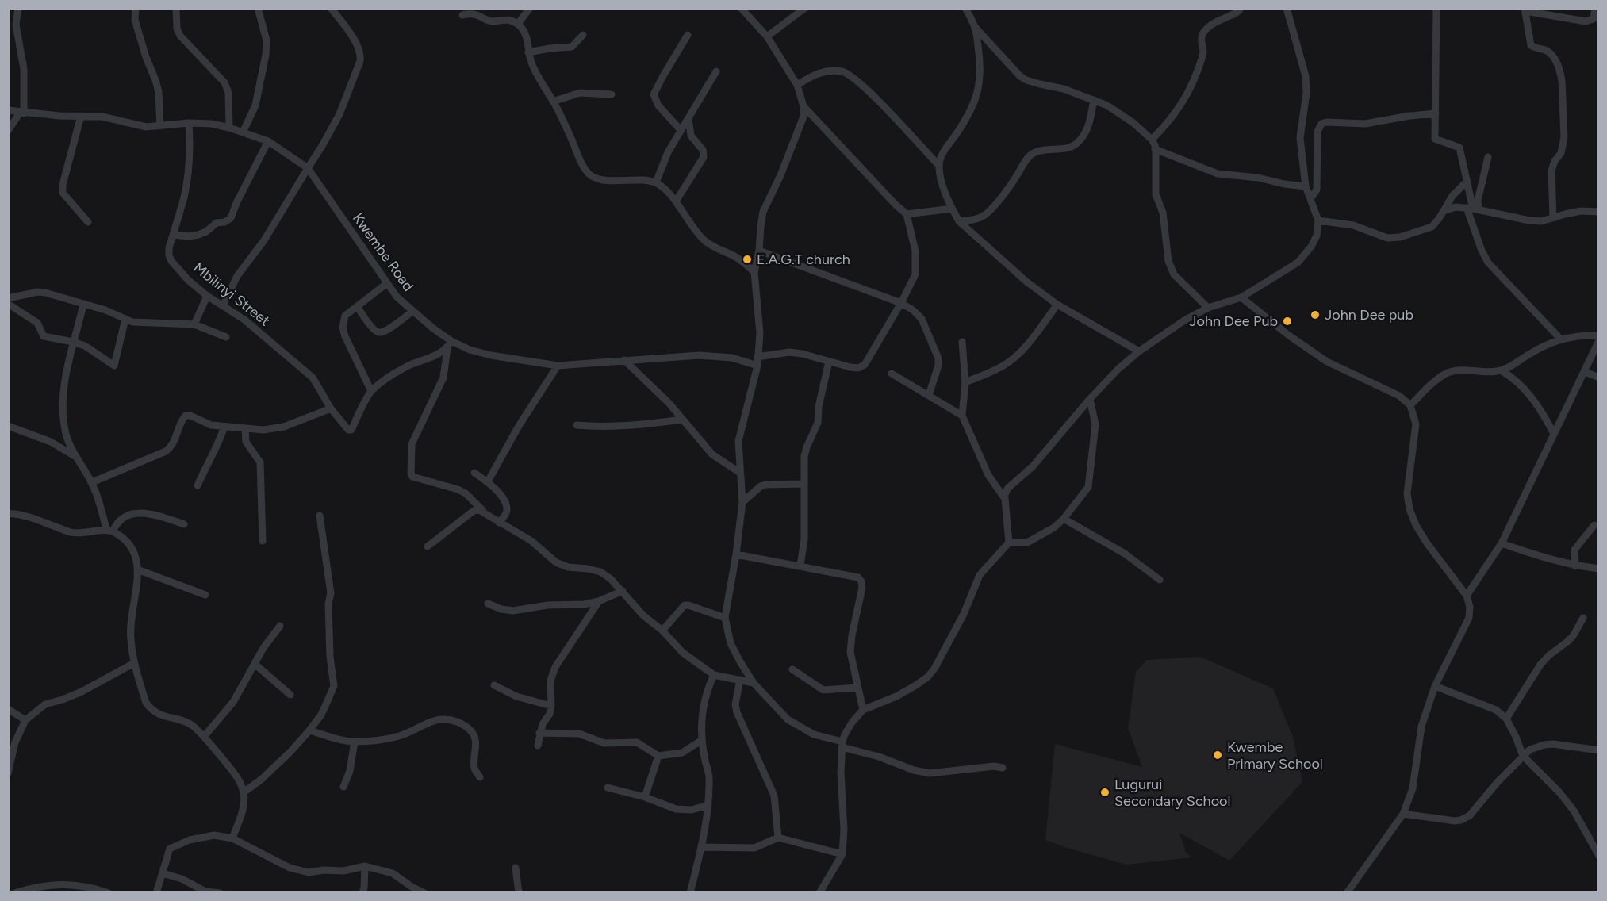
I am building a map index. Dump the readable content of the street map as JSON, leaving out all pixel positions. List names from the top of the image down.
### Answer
{
  "streets": {
    "street": ["Kwembe Road", "Mbilinyi Street"]
  },
  "crossings": [
    ["Kwembe Road", "Mbilinyi Street"]
  ],
  "places": [
    "E.A.G.T church",
    "John Dee pub",
    "John Dee Pub",
    "Kwembe Primary School",
    "Lugurui Secondary School"
  ]
}
